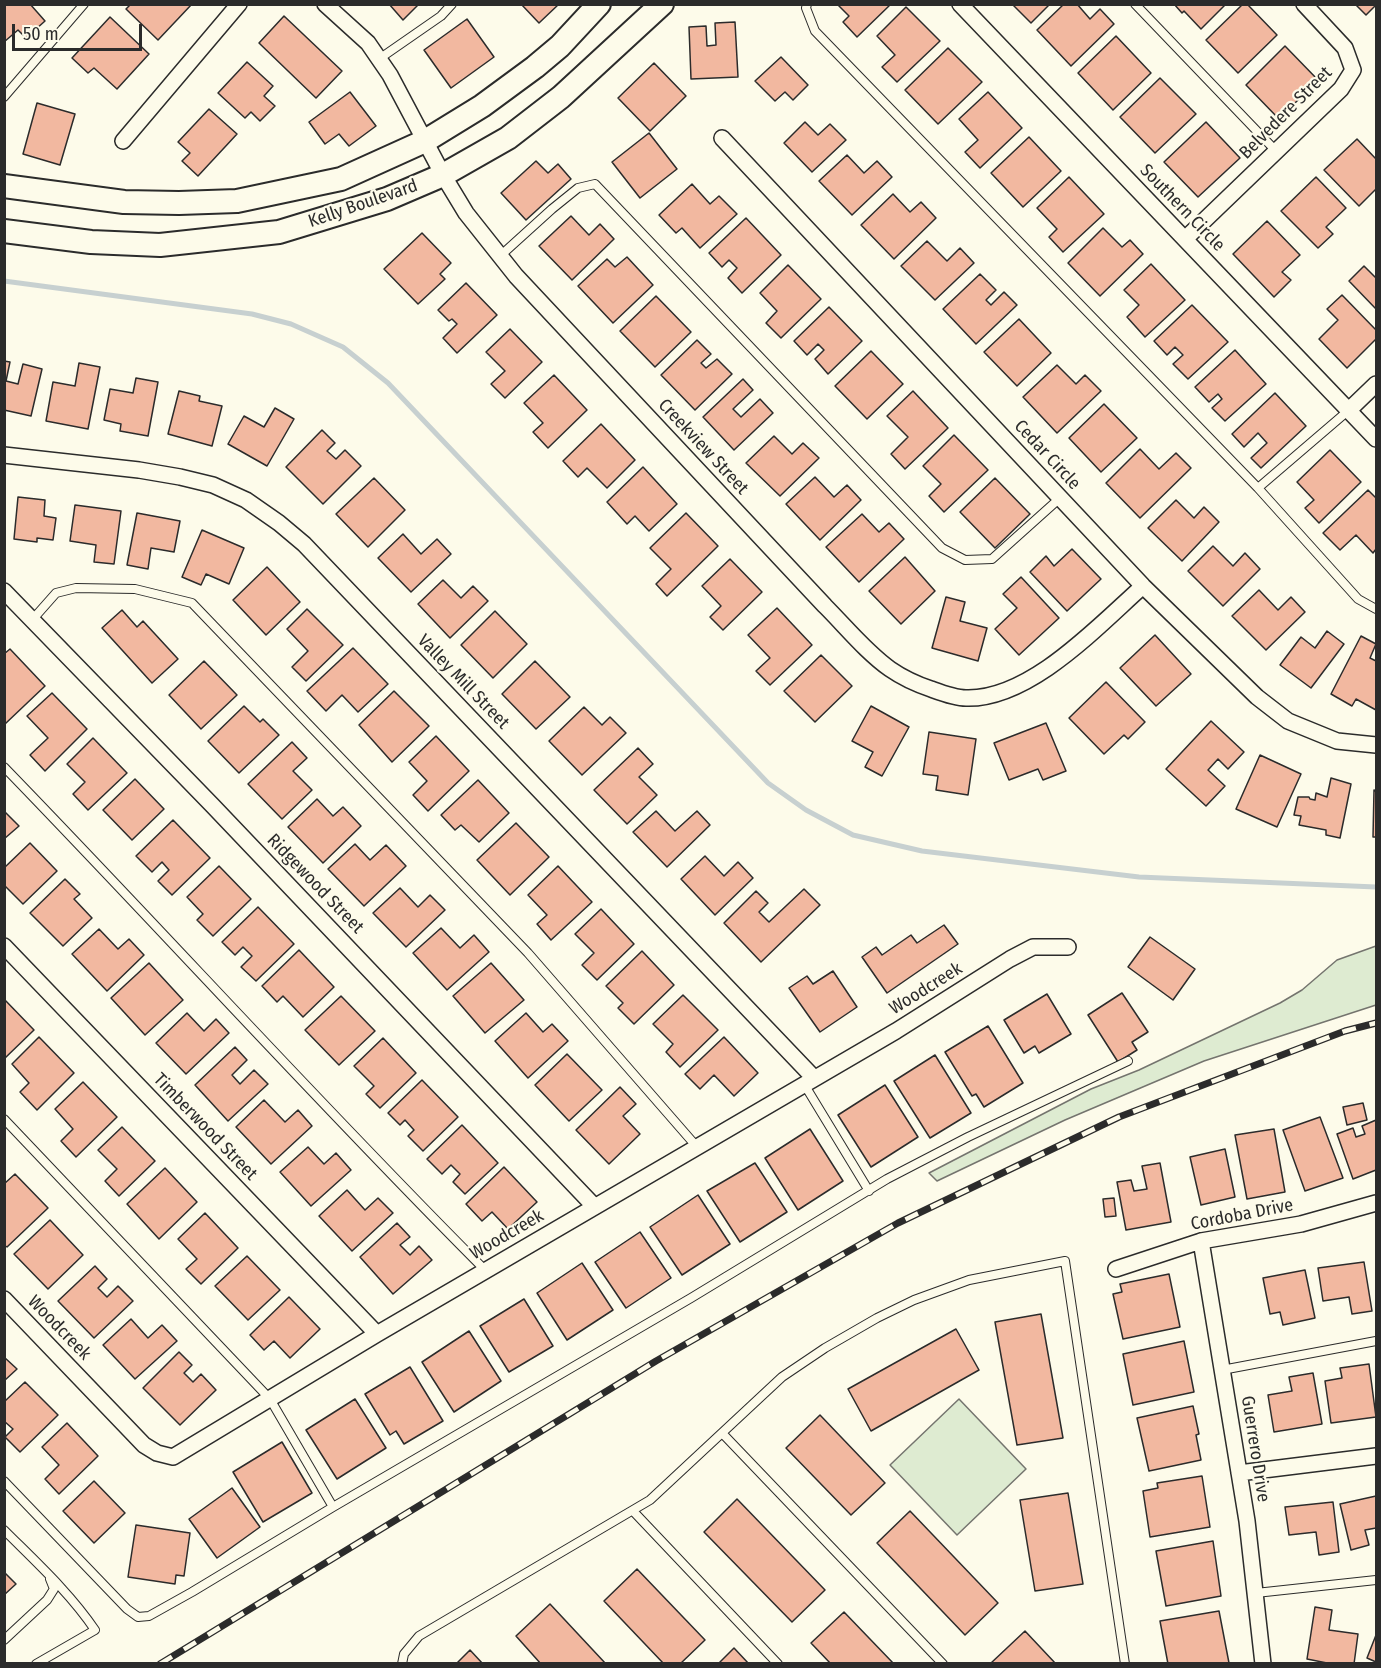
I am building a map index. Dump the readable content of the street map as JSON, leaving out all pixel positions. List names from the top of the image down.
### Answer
{
  "streets": {
    "main road": ["Kelly Boulevard"],
    "street": [
      "Belvedere Street",
      "Southern Circle",
      "Creekview Street",
      "Cedar Circle",
      "Valley Mill Street",
      "Ridgewood Street",
      "Woodcreek",
      "Timberwood Street",
      "Cordoba Drive",
      "Guerrero Drive"
    ]
  },
  "crossings": [
    ["Belvedere Street", "Southern Circle"],
    ["Kelly Boulevard", "Creekview Street"],
    ["Creekview Street", "Cedar Circle"],
    ["Valley Mill Street", "Woodcreek"],
    ["Ridgewood Street", "Woodcreek"],
    ["Woodcreek", "Timberwood Street"],
    ["Cordoba Drive", "Guerrero Drive"]
  ],
  "scale_bar": "50 m"
}
